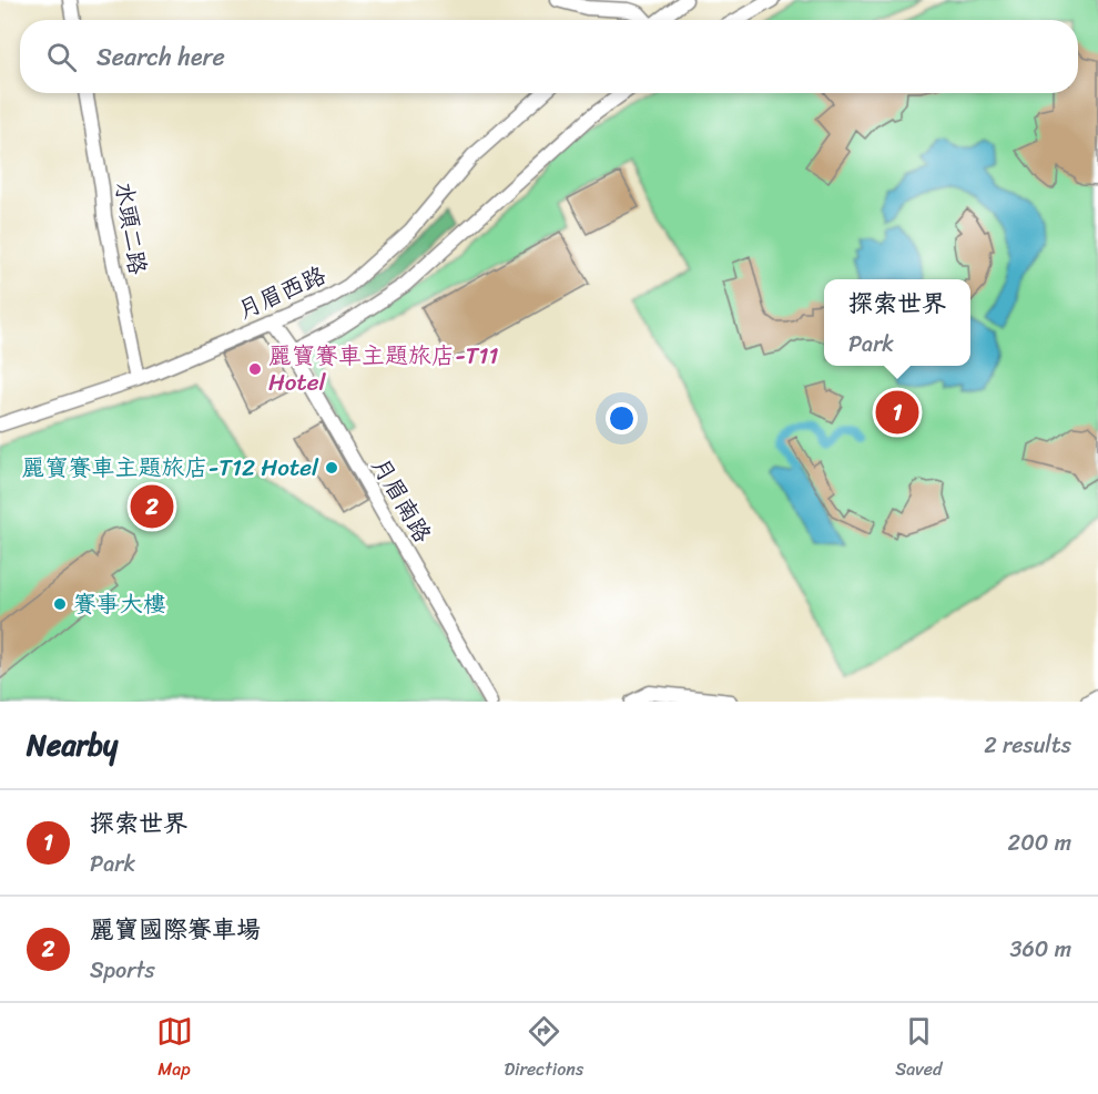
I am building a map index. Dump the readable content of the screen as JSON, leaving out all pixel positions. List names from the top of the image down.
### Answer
{
  "streets": {
    "street": ["水頭二路", "月眉西路", "月眉南路"]
  },
  "crossings": [
    ["水頭二路", "月眉西路"],
    ["月眉西路", "月眉南路"]
  ],
  "places": ["麗寶賽車主題旅店-T11 Hotel", "麗寶賽車主題旅店-T12 Hotel", "賽事大樓"],
  "page": {
    "search": "Search here",
    "popup": ["探索世界", "Park"],
    "pins": ["1", "2"],
    "heading": ["Nearby", "2 results"],
    "list": [
      {
        "mark": "1",
        "name": "探索世界",
        "note": "Park",
        "value": "200 m"
      },
      {
        "mark": "2",
        "name": "麗寶國際賽車場",
        "note": "Sports",
        "value": "360 m"
      }
    ],
    "nav": ["Map", "Directions", "Saved"]
  }
}
